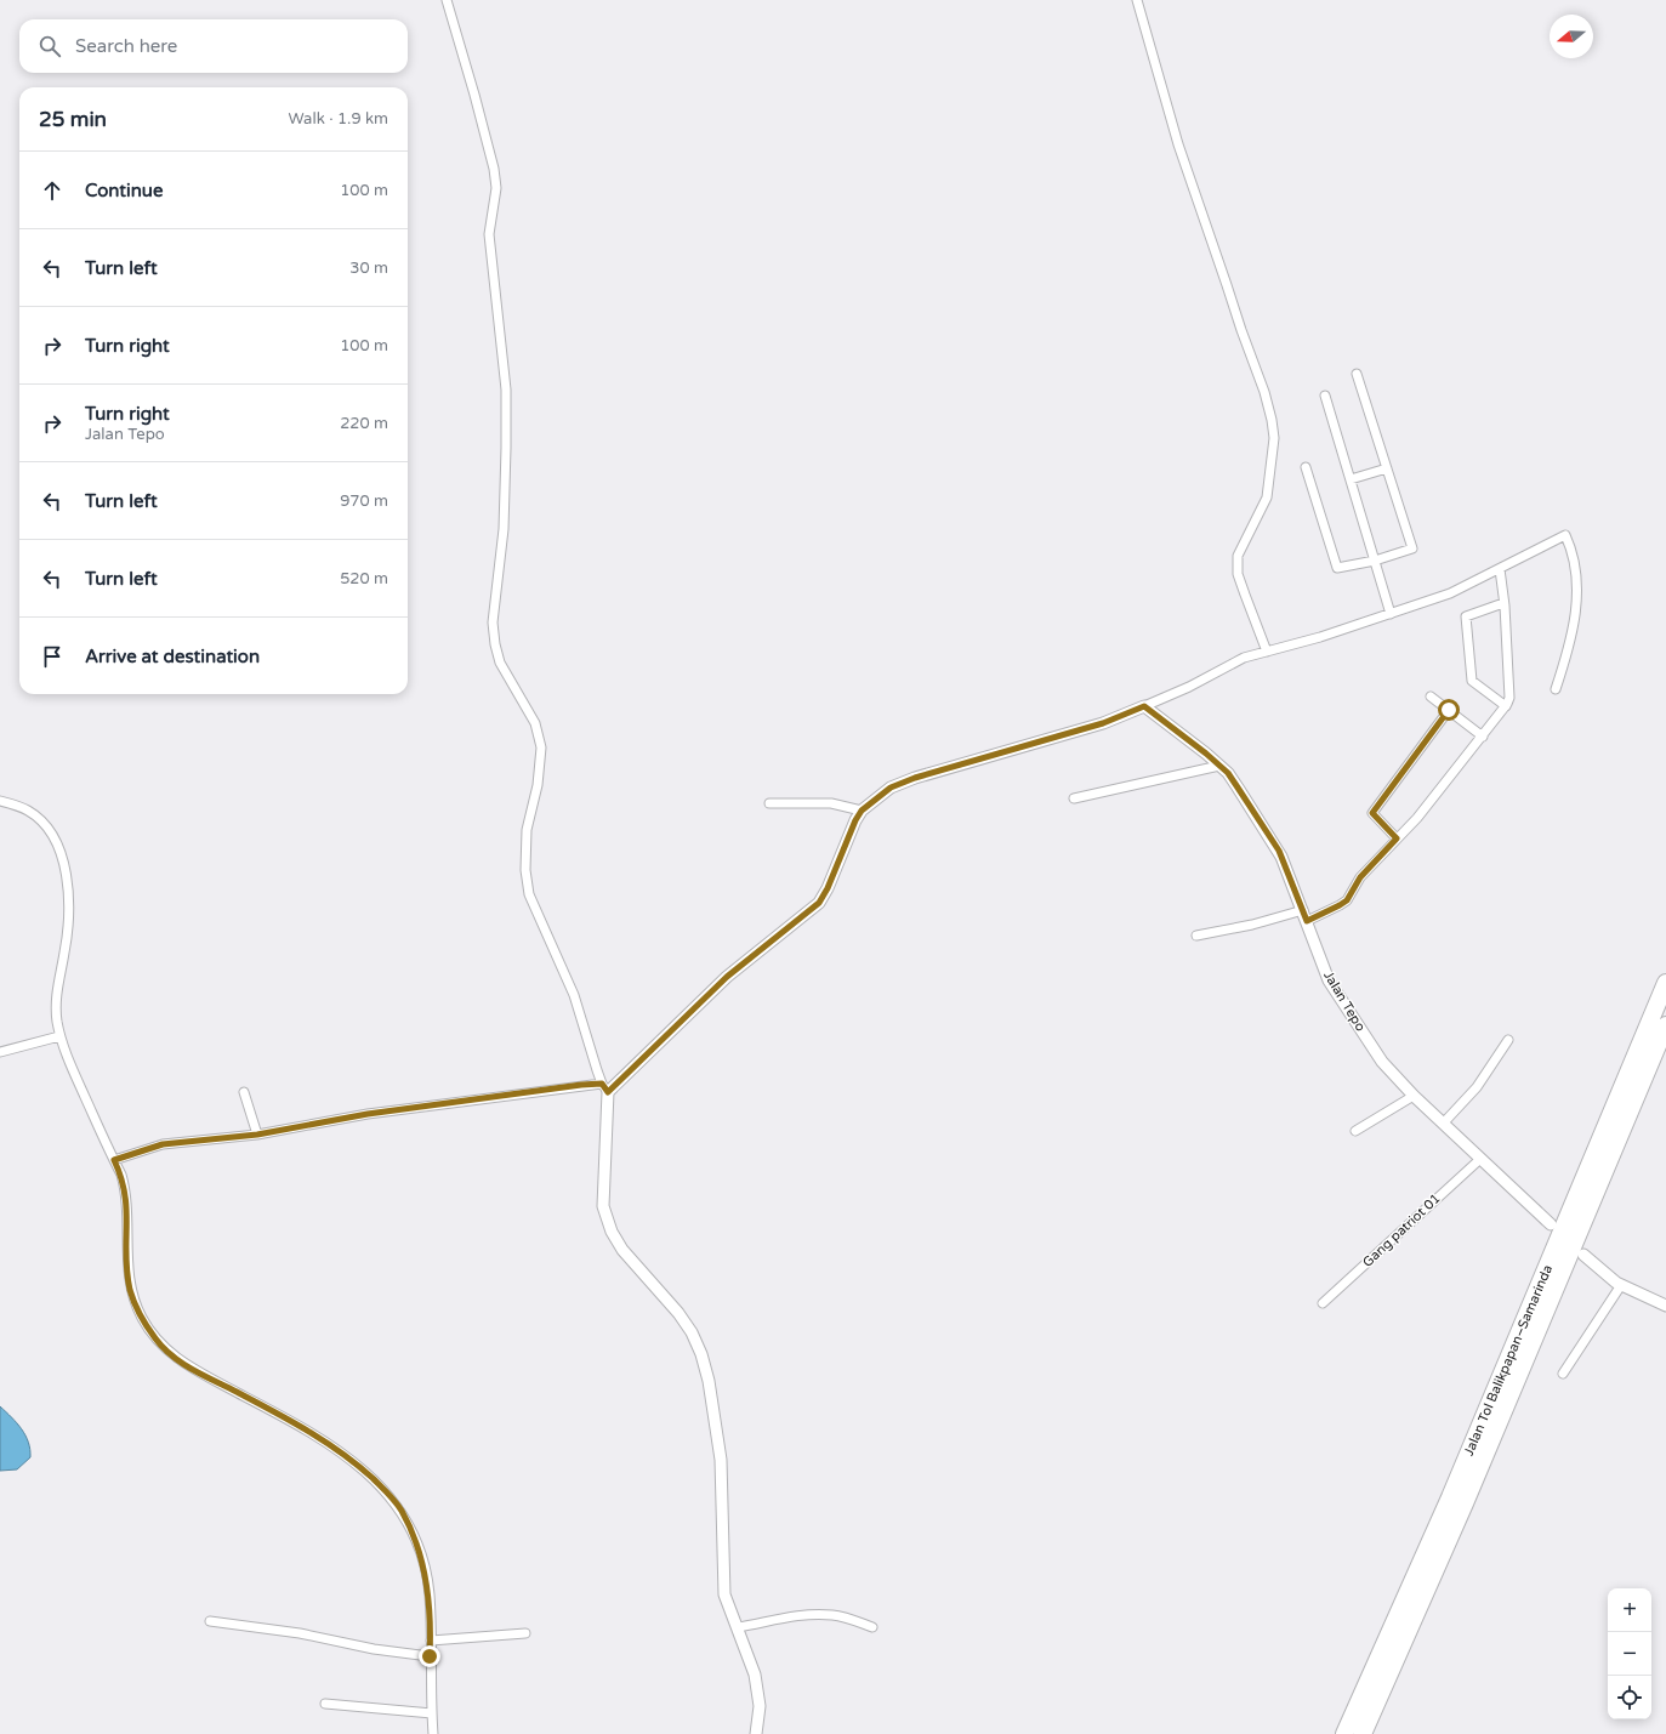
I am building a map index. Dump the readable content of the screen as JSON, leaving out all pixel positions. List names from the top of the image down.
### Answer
{
  "streets": {
    "highway": ["Jalan Tol Balikpapan–Samarinda"],
    "street": ["Jalan Tepo", "Gang patriot 01"]
  },
  "crossings": [
    ["Jalan Tepo", "Gang patriot 01"]
  ],
  "north": "left",
  "page": {
    "search": "Search here",
    "heading": ["25 min", "Walk · 1.9 km"],
    "list": [
      ["Continue", "100 m"],
      ["Turn left", "30 m"],
      ["Turn right", "100 m"],
      ["Turn right", "Jalan Tepo", "220 m"],
      ["Turn left", "970 m"],
      ["Turn left", "520 m"],
      "Arrive at destination"
    ],
    "map_buttons": ["+", "−"]
  }
}
